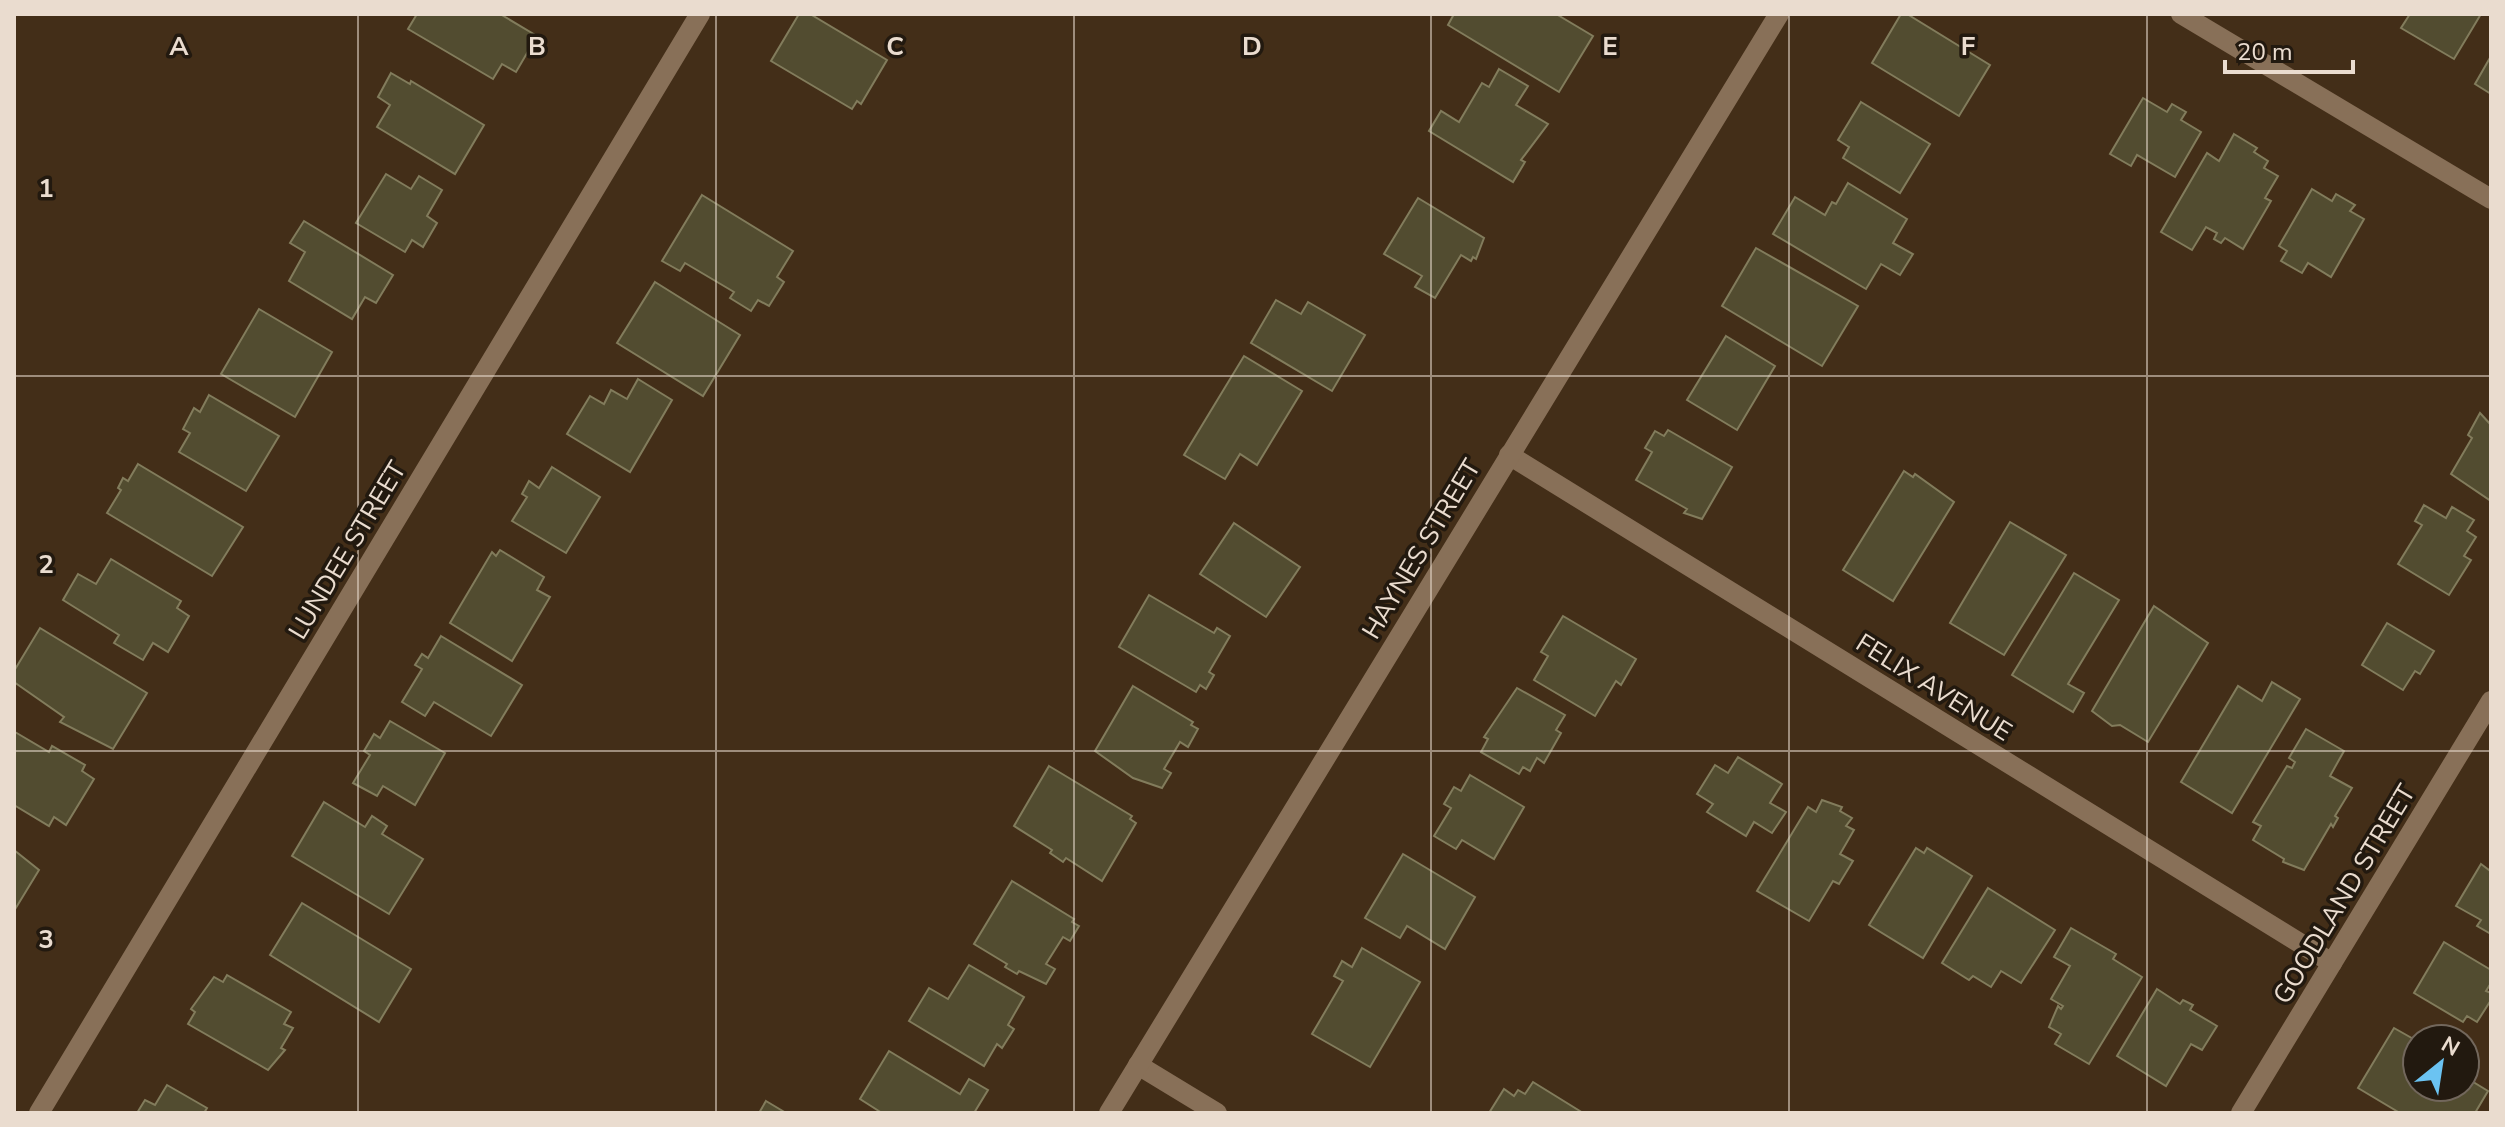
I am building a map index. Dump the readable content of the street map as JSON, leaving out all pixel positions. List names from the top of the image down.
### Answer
{
  "streets": {
    "street": [
      "HAYNES STREET",
      "LUNDEE STREET",
      "FELIX AVENUE",
      "GOODLAND STREET"
    ]
  },
  "crossings": [
    ["HAYNES STREET", "FELIX AVENUE"],
    ["FELIX AVENUE", "GOODLAND STREET"]
  ],
  "scale_bar": "20 m",
  "north": "top right",
  "grid": {
    "columns": [
      "A",
      "B",
      "C",
      "D",
      "E",
      "F"
    ],
    "rows": ["1", "2", "3"]
  }
}
